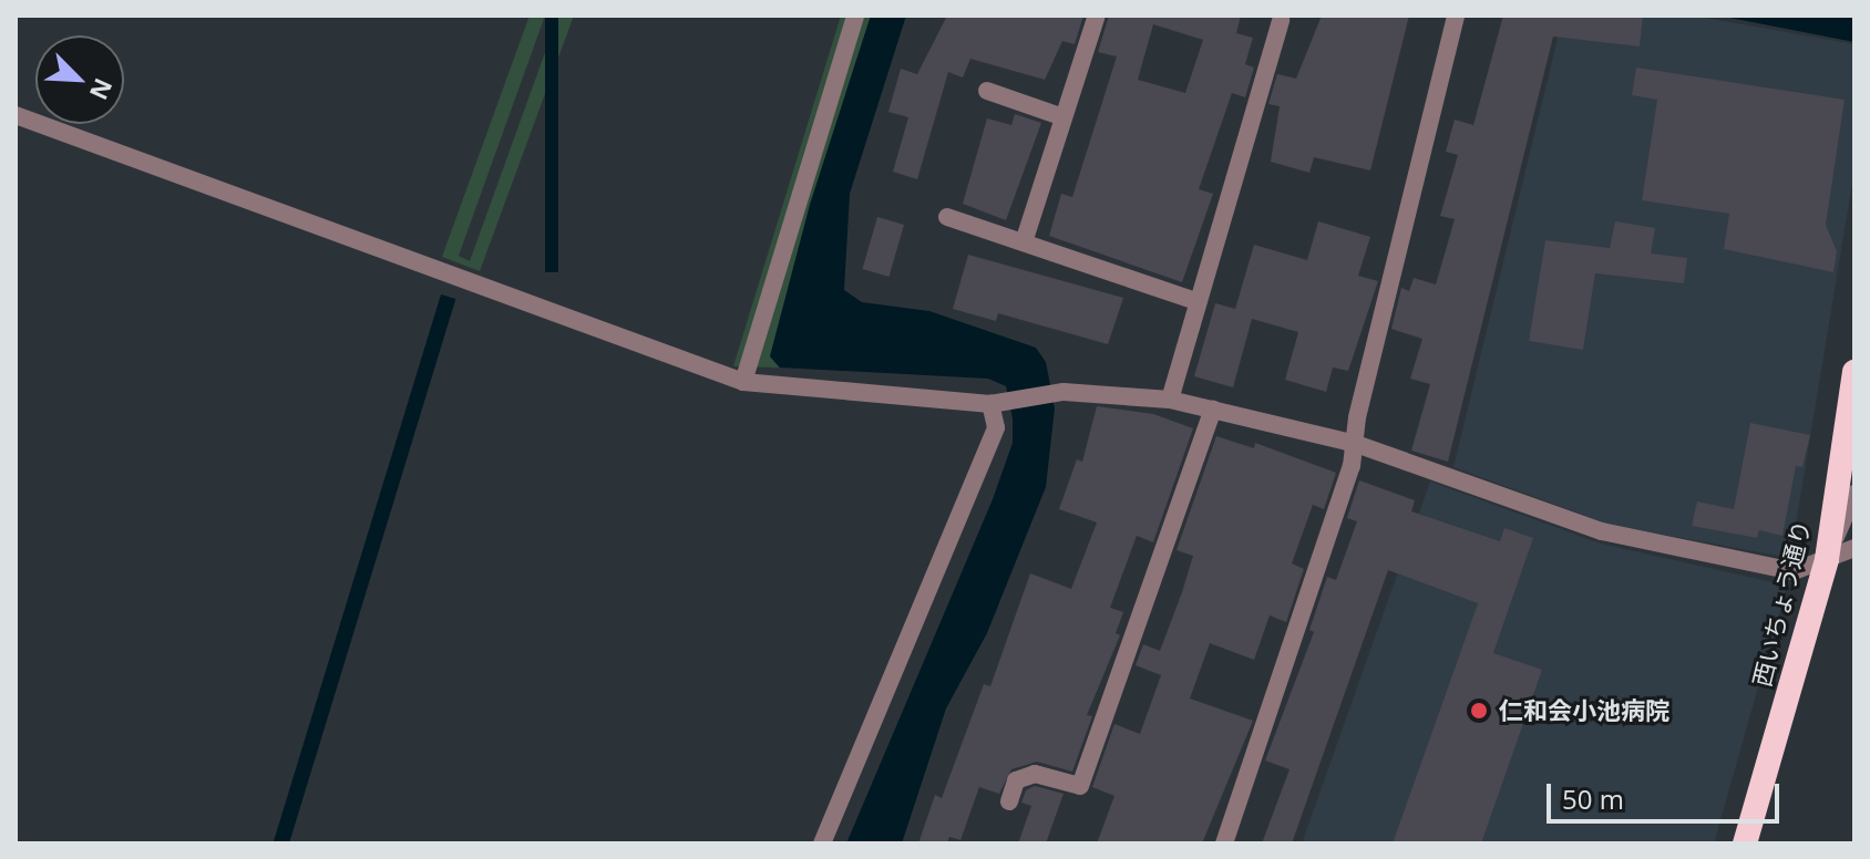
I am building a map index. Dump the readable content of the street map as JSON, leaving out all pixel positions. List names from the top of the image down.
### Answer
{
  "streets": {
    "highway": ["西いちょう通り"]
  },
  "places": ["仁和会小池病院"],
  "scale_bar": "50 m",
  "north": "bottom right"
}
